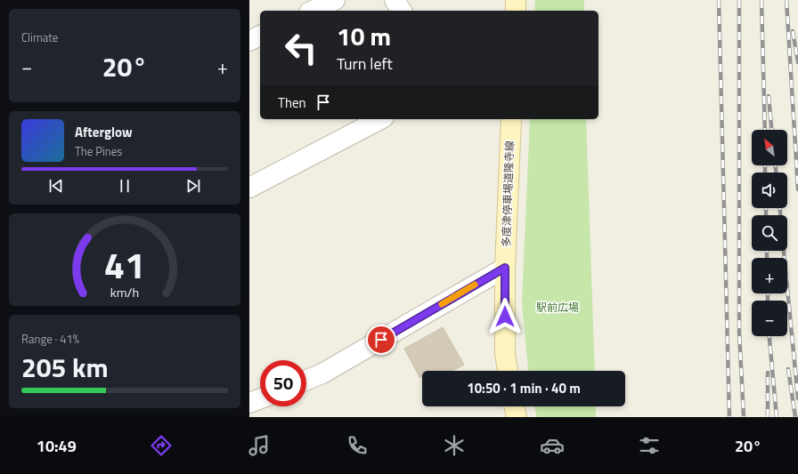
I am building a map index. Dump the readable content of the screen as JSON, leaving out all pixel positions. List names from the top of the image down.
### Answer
{
  "streets": {
    "main road": ["多度津停車場道隆寺線"]
  },
  "parks": ["駅前広場"],
  "north": "top left",
  "page": {
    "tile": [
      "Climate",
      ["Range · 41%", "205 km"]
    ],
    "turn": ["10 m", "Turn left"],
    "heat": ["−", "20°", "+"],
    "then": "Then",
    "song": ["Afterglow", "The Pines"],
    "map_buttons": ["+", "−"],
    "limit": "50",
    "trip": "10:50 · 1 min · 40 m",
    "tabs": ["10:49", "20°"],
    "gauge": ["41", "km/h"]
  }
}
